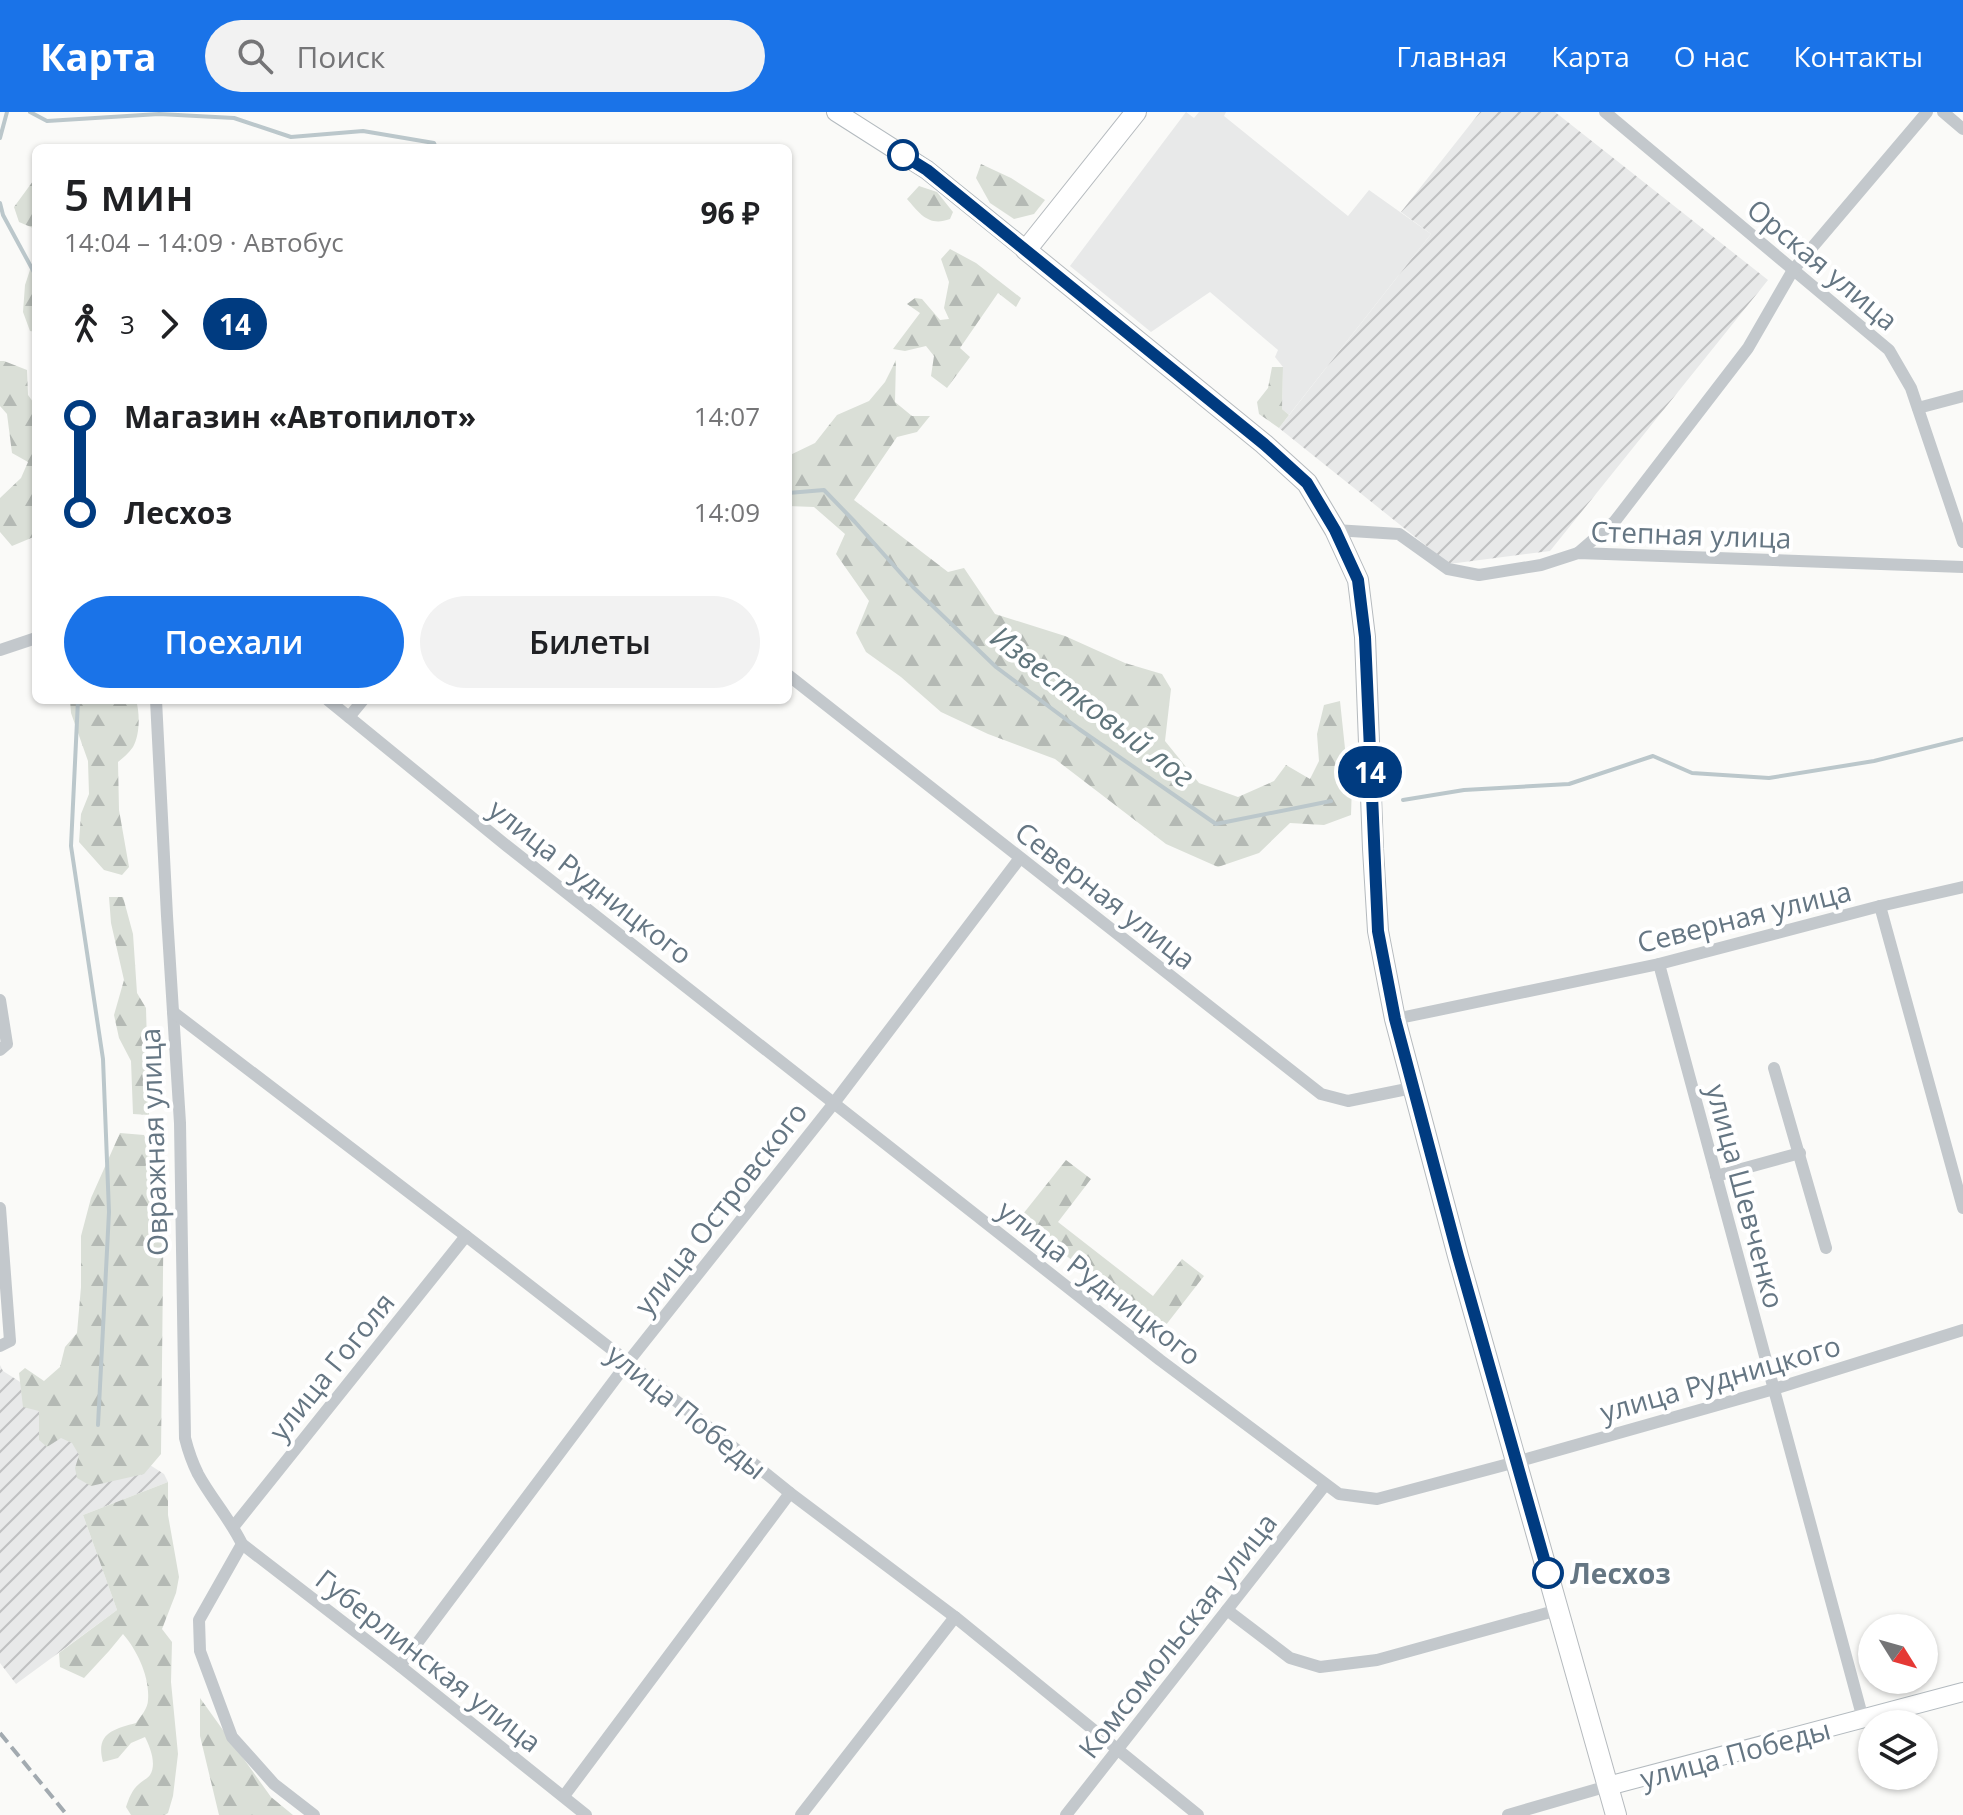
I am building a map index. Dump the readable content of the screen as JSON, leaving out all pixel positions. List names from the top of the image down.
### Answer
{
  "streets": {
    "street": [
      "Орская улица",
      "Степная улица",
      "улица Рудницкого",
      "Северная улица",
      "Овражная улица",
      "улица Шевченко",
      "улица Островского",
      "улица Гоголя",
      "улица Победы",
      "Комсомольская улица",
      "Губерлинская улица"
    ]
  },
  "crossings": [
    ["улица Рудницкого", "улица Шевченко"],
    ["улица Рудницкого", "улица Островского"],
    ["улица Рудницкого", "Комсомольская улица"],
    ["Северная улица", "улица Шевченко"],
    ["Северная улица", "улица Островского"],
    ["Овражная улица", "улица Гоголя"],
    ["Овражная улица", "улица Победы"],
    ["Овражная улица", "Губерлинская улица"],
    ["улица Островского", "улица Победы"],
    ["улица Островского", "Губерлинская улица"],
    ["улица Гоголя", "улица Победы"],
    ["улица Победы", "Комсомольская улица"]
  ],
  "water": ["Известковый лог"],
  "places": ["Лесхоз"],
  "lines": ["bus line 14"],
  "north": "bottom right",
  "page": {
    "header": "Карта",
    "search": "Поиск",
    "nav": [
      "Главная",
      "Карта",
      "О нас",
      "Контакты"
    ],
    "on_map": "14",
    "heading": ["5 мин", "14:04 – 14:09 · Автобус", "96 ₽"],
    "legs": ["3", "14"],
    "list": [
      {
        "name": "Магазин «Автопилот»",
        "value": "14:07"
      },
      {
        "name": "Лесхоз",
        "value": "14:09"
      }
    ],
    "buttons": ["Поехали", "Билеты"]
  }
}
